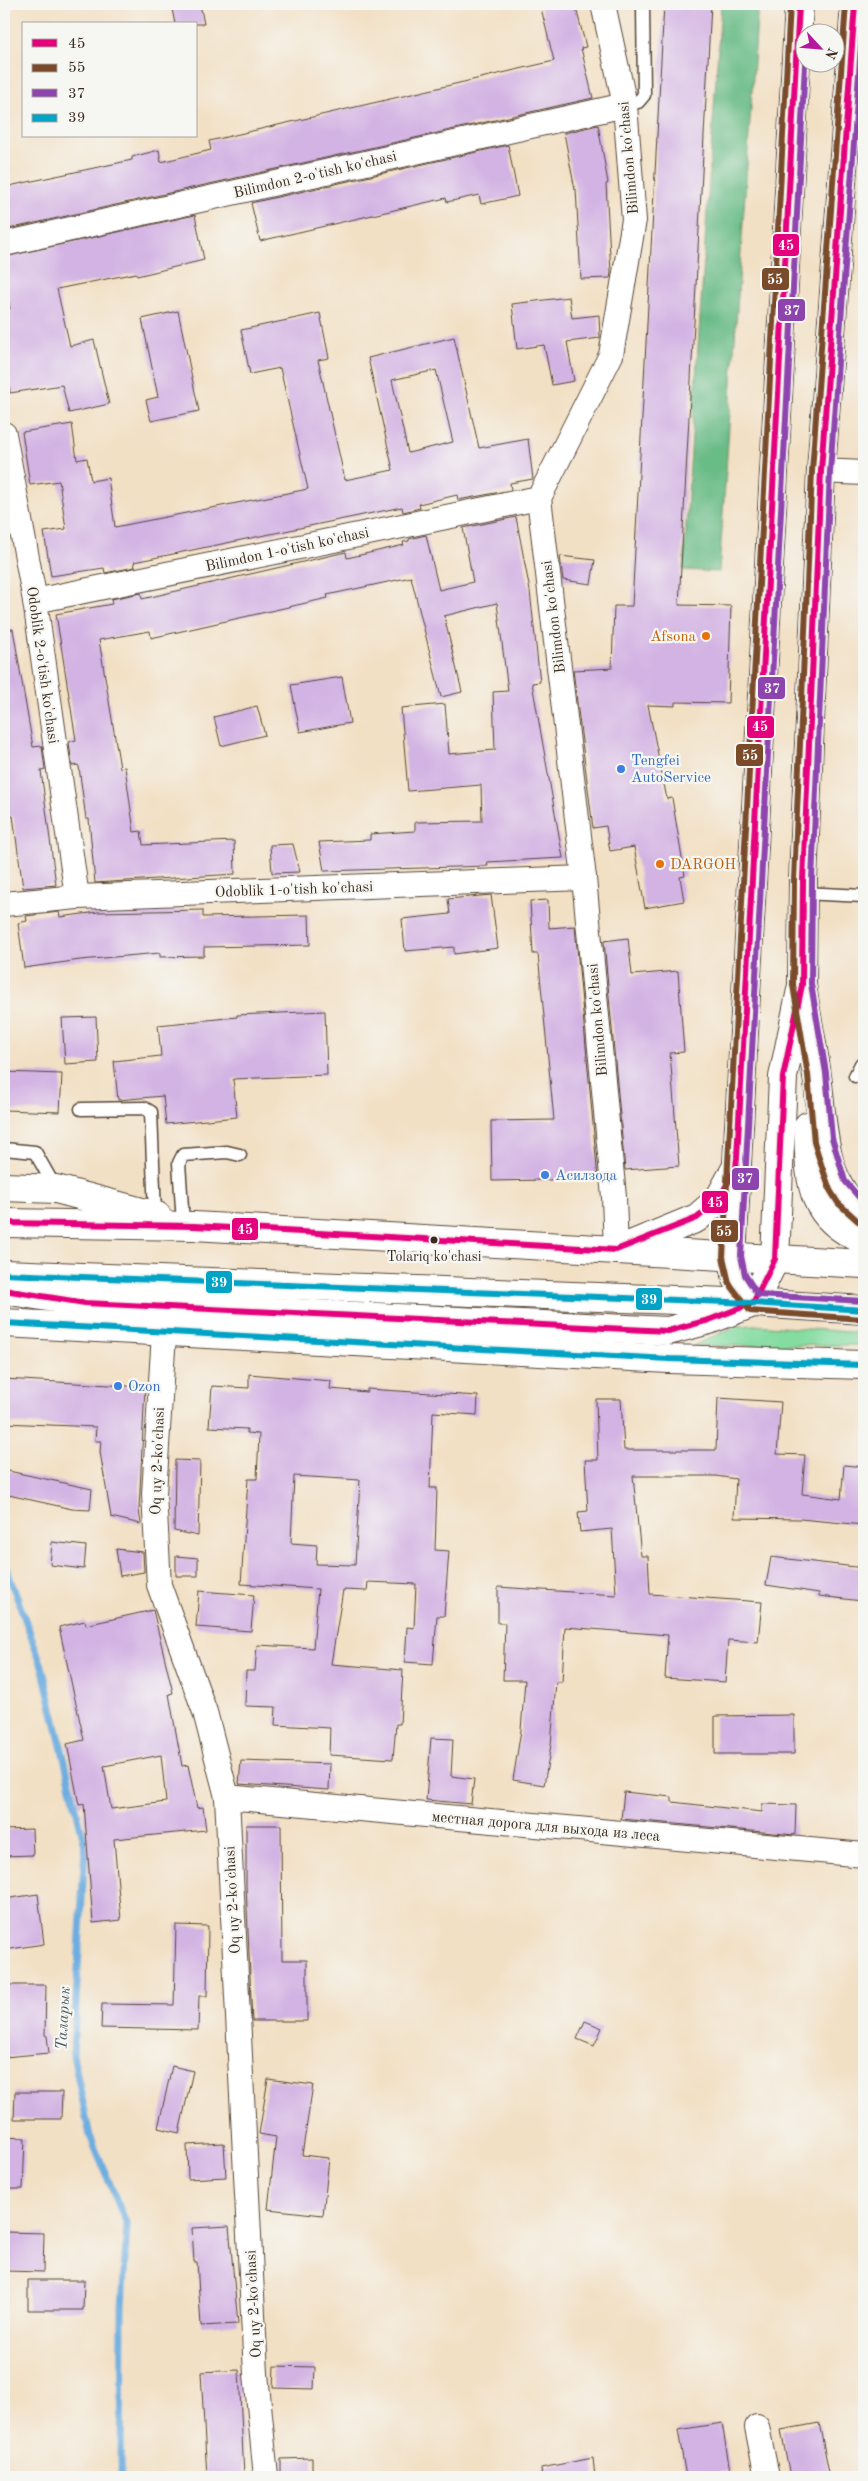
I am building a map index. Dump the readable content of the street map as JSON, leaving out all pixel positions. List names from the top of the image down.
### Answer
{
  "streets": {
    "street": [
      "Bilimdon ko'chasi",
      "Bilimdon 2-o'tish ko'chasi",
      "Bilimdon 1-o'tish ko'chasi",
      "Odoblik 2-o'tish ko'chasi",
      "Odoblik 1-o'tish ko'chasi",
      "Oq uy 2-ko'chasi",
      "местная дорога для выхода из леса"
    ]
  },
  "crossings": [
    ["Bilimdon ko'chasi", "Bilimdon 2-o'tish ko'chasi"],
    ["Bilimdon ko'chasi", "Bilimdon 1-o'tish ko'chasi"],
    ["Bilimdon ko'chasi", "Odoblik 1-o'tish ko'chasi"],
    ["Bilimdon 1-o'tish ko'chasi", "Odoblik 2-o'tish ko'chasi"],
    ["Odoblik 2-o'tish ko'chasi", "Odoblik 1-o'tish ko'chasi"],
    ["Oq uy 2-ko'chasi", "местная дорога для выхода из леса"]
  ],
  "water": ["Таларык"],
  "places": [
    "Afsona",
    "Tengfei AutoService",
    "DARGOH",
    "Асилзода",
    "Tolariq ko'chasi",
    "Ozon"
  ],
  "lines": [
    "transit line 45",
    "transit line 55",
    "transit line 37",
    "transit line 39"
  ],
  "legend": [
    "45",
    "55",
    "37",
    "39"
  ],
  "north": "bottom right"
}
